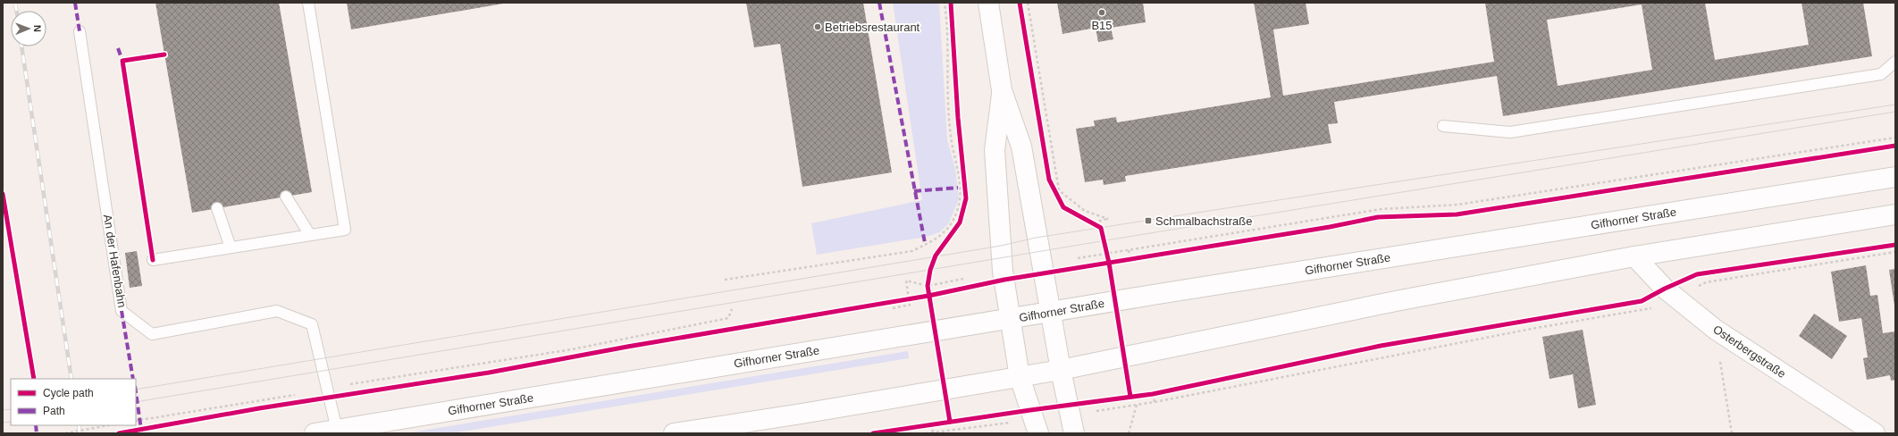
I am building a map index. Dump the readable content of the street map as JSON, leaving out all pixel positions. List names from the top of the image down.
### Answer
{
  "streets": {
    "main road": ["Gifhorner Straße", "Osterbergstraße"],
    "lane": ["An der Hafenbahn"]
  },
  "crossings": [
    ["Gifhorner Straße", "An der Hafenbahn"]
  ],
  "places": {
    "other": ["B15", "Betriebsrestaurant"],
    "transit": ["Schmalbachstraße"]
  },
  "legend": ["Cycle path", "Path"],
  "north": "right"
}
